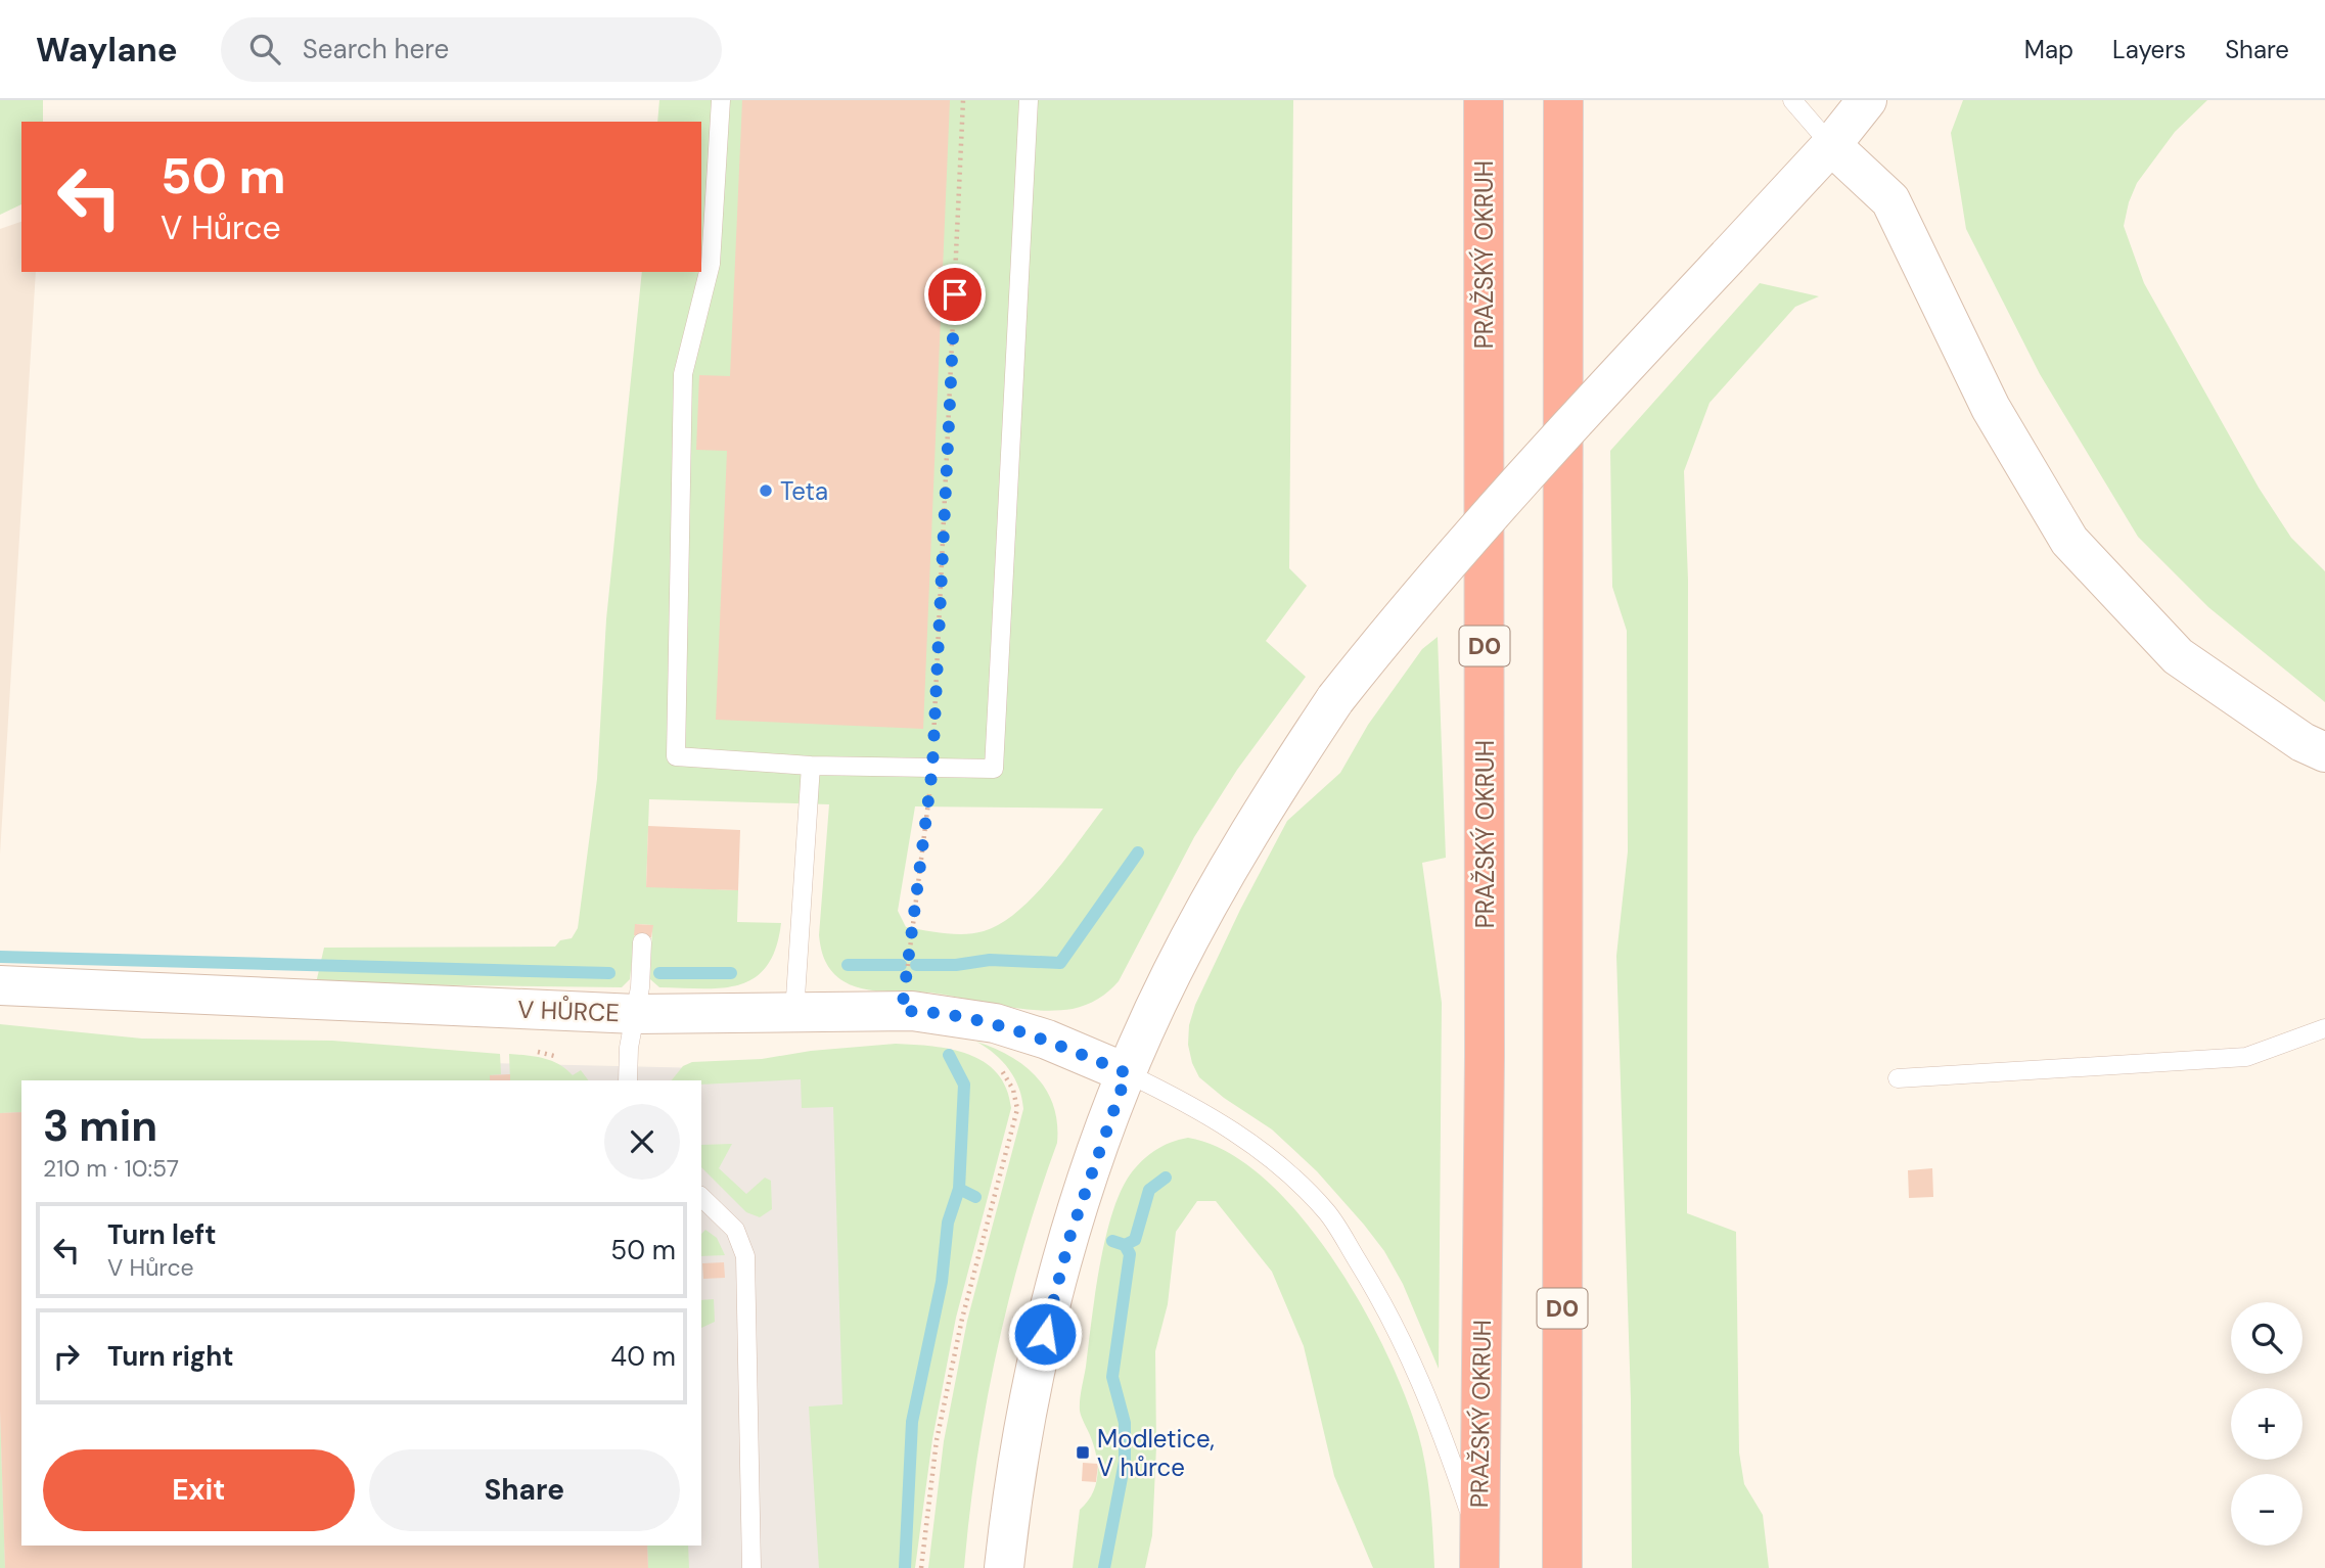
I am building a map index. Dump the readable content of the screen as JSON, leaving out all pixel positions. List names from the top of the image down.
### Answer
{
  "streets": {
    "highway": ["PRAŽSKÝ OKRUH", "D0"],
    "street": ["V HŮRCE"]
  },
  "places": {
    "other": ["Teta"],
    "transit": ["Modletice, V hůrce"]
  },
  "page": {
    "header": "Waylane",
    "search": "Search here",
    "nav": ["Map", "Layers", "Share"],
    "turn": ["50 m", "V Hůrce"],
    "heading": ["3 min", "210 m · 10:57"],
    "list": [
      {
        "name": "Turn left",
        "note": "V Hůrce",
        "value": "50 m"
      },
      {
        "name": "Turn right",
        "value": "40 m"
      }
    ],
    "map_buttons": ["+", "−"],
    "buttons": ["Exit", "Share"]
  }
}
